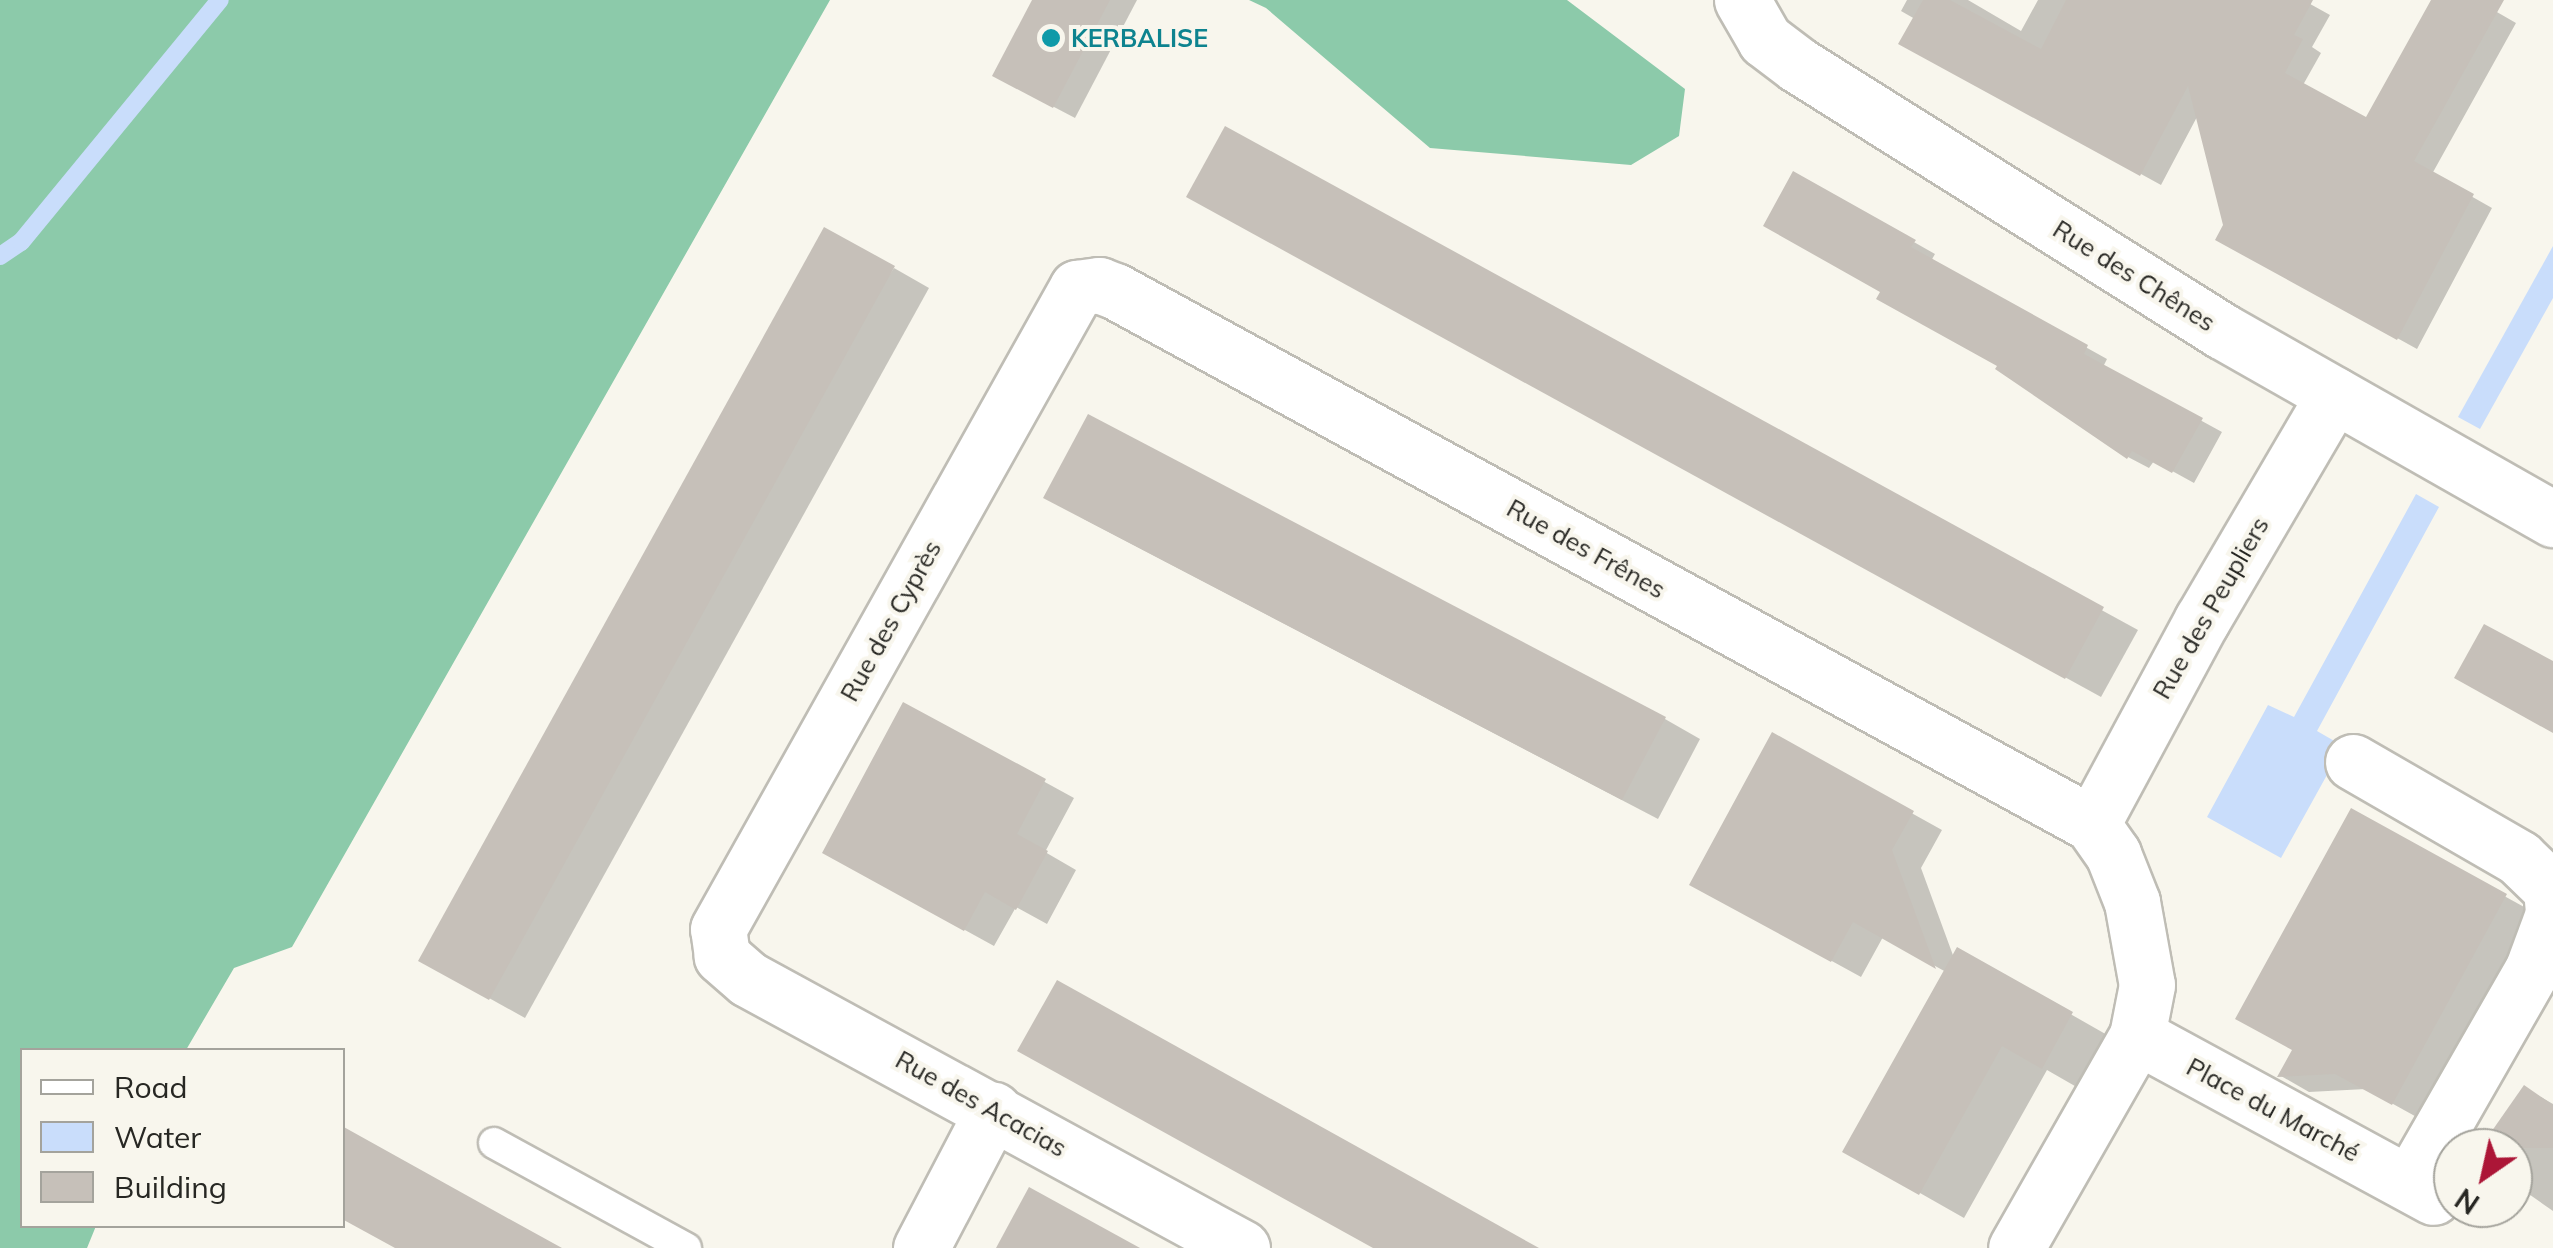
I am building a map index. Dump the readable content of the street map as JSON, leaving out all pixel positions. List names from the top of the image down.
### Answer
{
  "streets": {
    "street": [
      "Rue des Chênes",
      "Rue des Frênes",
      "Rue des Peupliers",
      "Rue des Cyprès",
      "Rue des Acacias",
      "Place du Marché"
    ]
  },
  "crossings": [
    ["Rue des Chênes", "Rue des Peupliers"],
    ["Rue des Frênes", "Rue des Peupliers"],
    ["Rue des Frênes", "Rue des Cyprès"],
    ["Rue des Cyprès", "Rue des Acacias"]
  ],
  "places": ["KERBALISE"],
  "legend": ["Road", "Water", "Building"],
  "north": "bottom left"
}
